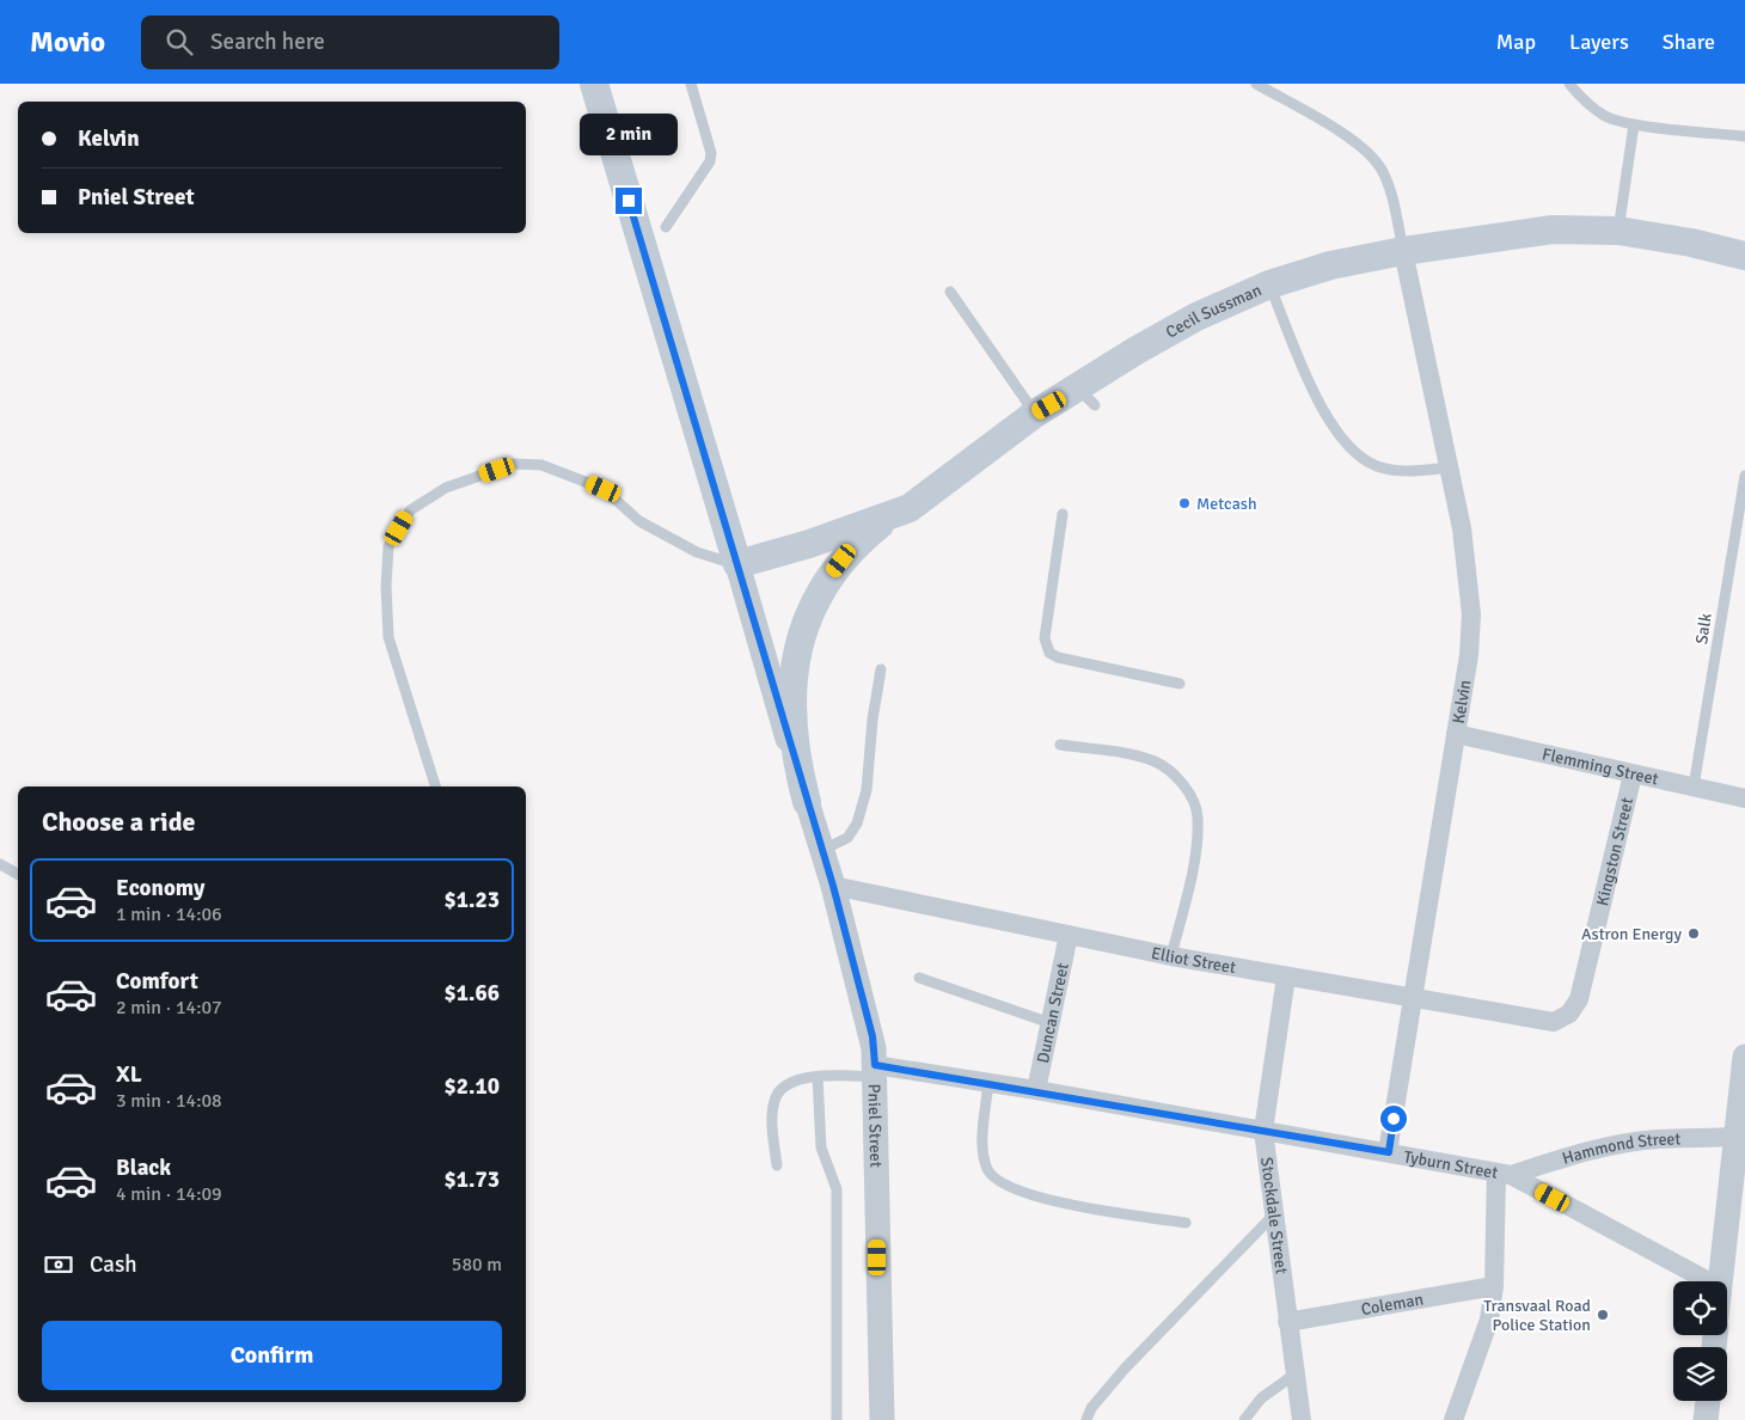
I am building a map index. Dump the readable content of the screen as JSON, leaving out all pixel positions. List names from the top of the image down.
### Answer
{
  "streets": {
    "main road": ["Cecil Sussman", "Pniel Street"],
    "street": [
      "Kelvin",
      "Flemming Street",
      "Kingston Street",
      "Elliot Street",
      "Duncan Street",
      "Hammond Street",
      "Tyburn Street",
      "Stockdale Street",
      "Coleman"
    ],
    "lane": ["Salk"]
  },
  "crossings": [
    ["Cecil Sussman", "Kelvin"],
    ["Cecil Sussman", "Pniel Street"],
    ["Salk", "Flemming Street"],
    ["Kelvin", "Flemming Street"],
    ["Kelvin", "Elliot Street"],
    ["Kelvin", "Tyburn Street"],
    ["Flemming Street", "Kingston Street"],
    ["Kingston Street", "Elliot Street"],
    ["Elliot Street", "Duncan Street"],
    ["Elliot Street", "Pniel Street"],
    ["Elliot Street", "Stockdale Street"],
    ["Duncan Street", "Tyburn Street"],
    ["Pniel Street", "Tyburn Street"],
    ["Hammond Street", "Tyburn Street"],
    ["Tyburn Street", "Stockdale Street"],
    ["Stockdale Street", "Coleman"]
  ],
  "places": ["Metcash", "Astron Energy", "Transvaal Road Police Station"],
  "page": {
    "header": "Movio",
    "search": "Search here",
    "nav": ["Map", "Layers", "Share"],
    "banner": ["Kelvin", "Pniel Street"],
    "bubble": "2 min",
    "heading": "Choose a ride",
    "list": [
      {
        "name": "Economy",
        "note": "1 min · 14:06",
        "value": "$1.23"
      },
      {
        "name": "Comfort",
        "note": "2 min · 14:07",
        "value": "$1.66"
      },
      {
        "name": "XL",
        "note": "3 min · 14:08",
        "value": "$2.10"
      },
      {
        "name": "Black",
        "note": "4 min · 14:09",
        "value": "$1.73"
      }
    ],
    "pay": ["Cash", "580 m"],
    "buttons": "Confirm"
  }
}
